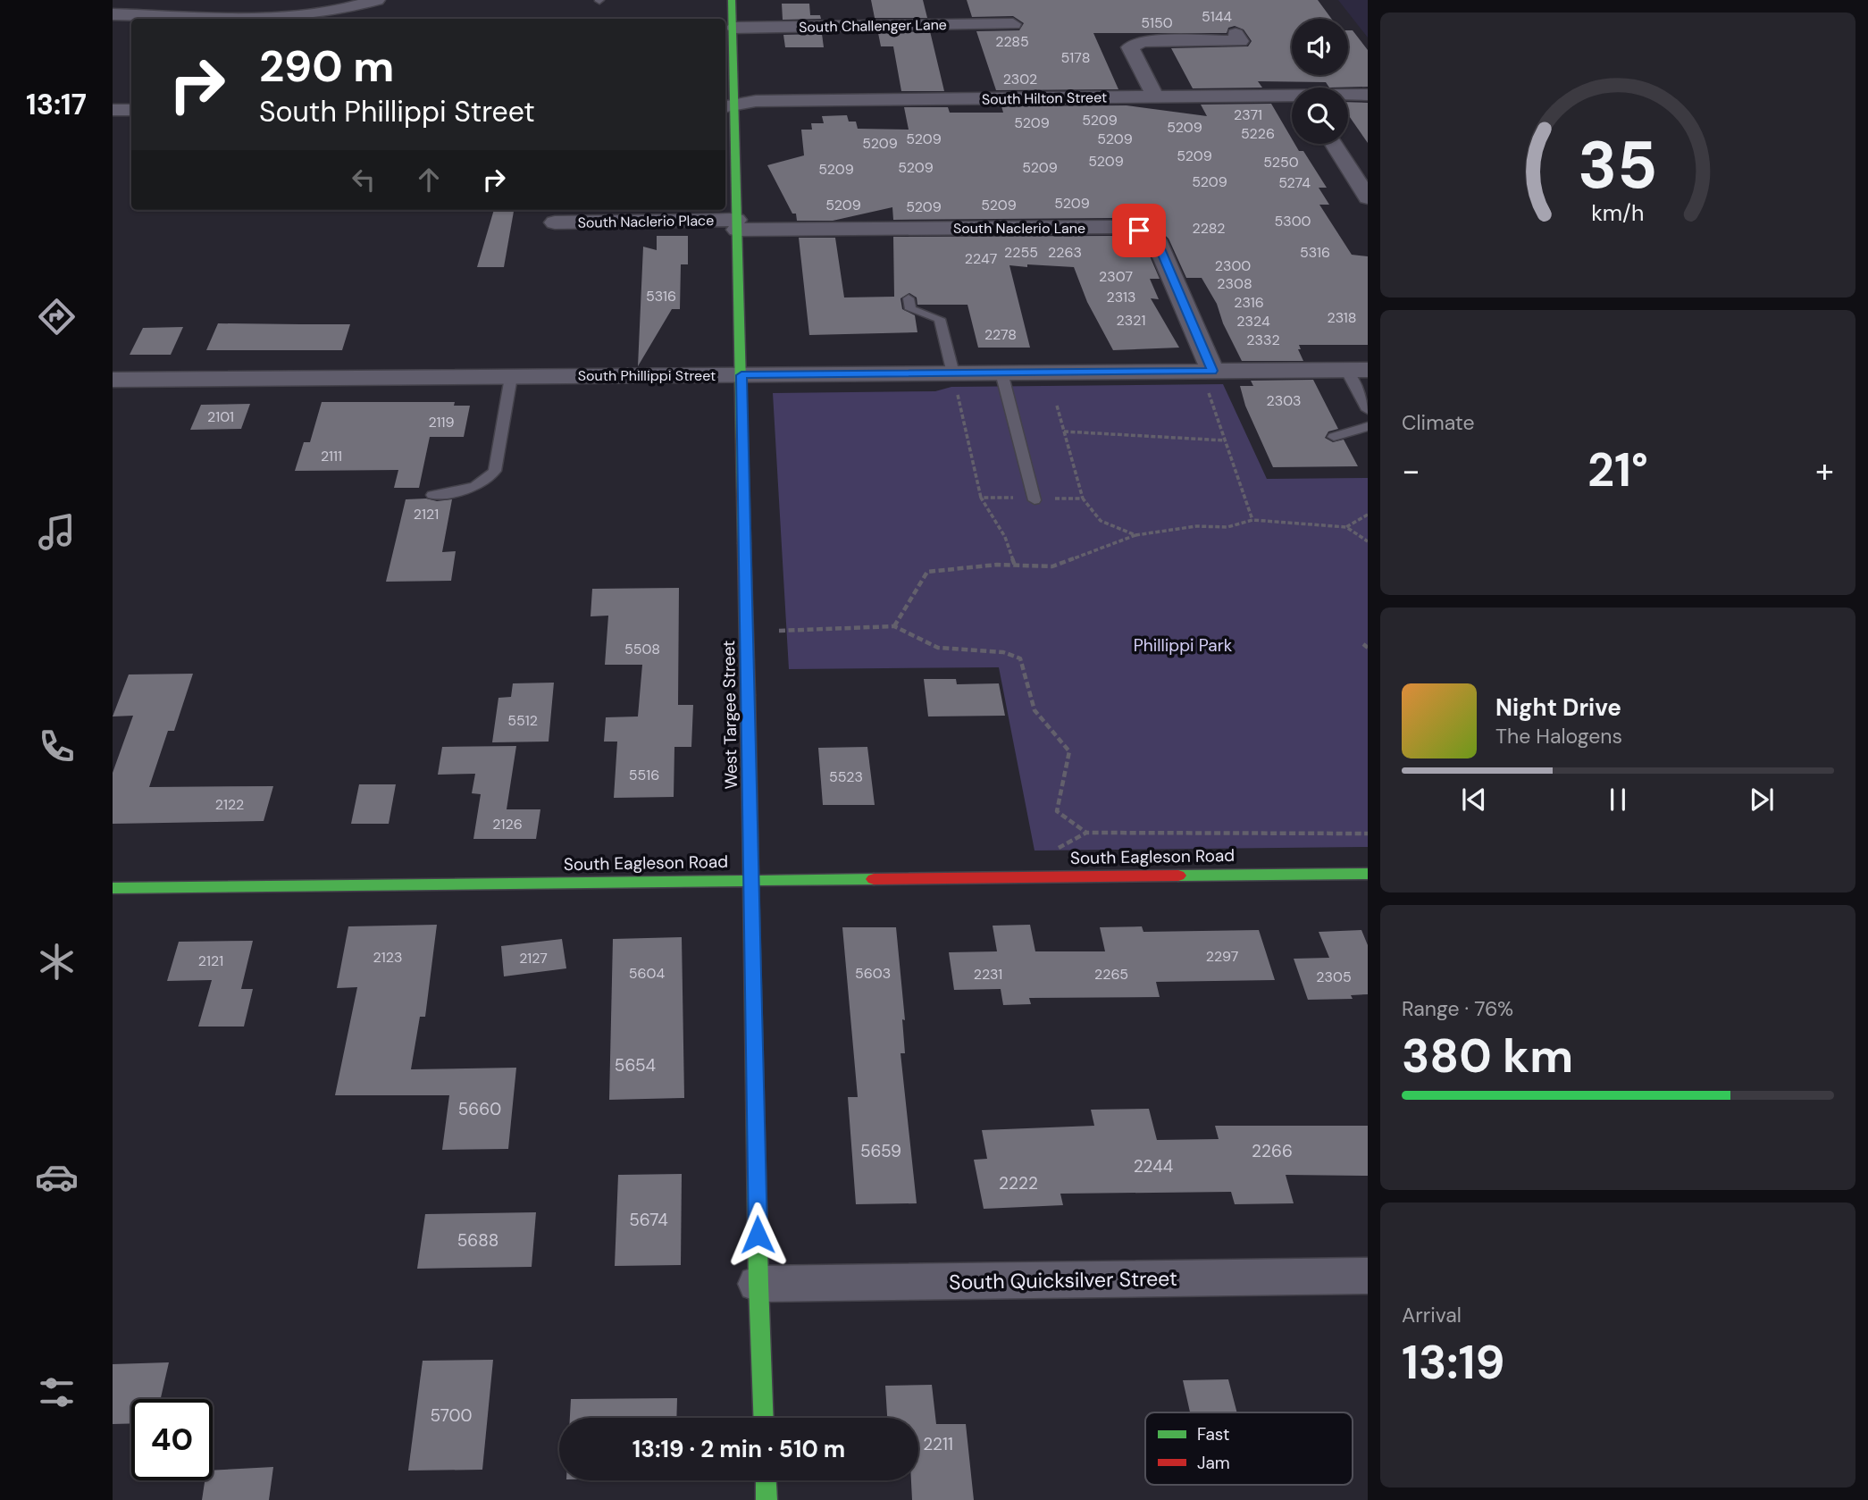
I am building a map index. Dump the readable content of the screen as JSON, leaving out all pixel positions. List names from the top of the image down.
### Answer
{
  "streets": {
    "street": [
      "South Challenger Lane",
      "South Hilton Street",
      "South Naclerio Place",
      "South Naclerio Lane",
      "South Phillippi Street",
      "West Targee Street",
      "South Eagleson Road",
      "South Quicksilver Street"
    ]
  },
  "crossings": [
    ["South Challenger Lane", "West Targee Street"],
    ["South Hilton Street", "West Targee Street"],
    ["South Naclerio Place", "South Naclerio Lane"],
    ["South Naclerio Place", "West Targee Street"],
    ["South Naclerio Lane", "South Phillippi Street"],
    ["South Naclerio Lane", "West Targee Street"],
    ["South Phillippi Street", "West Targee Street"],
    ["West Targee Street", "South Eagleson Road"],
    ["West Targee Street", "South Quicksilver Street"]
  ],
  "parks": ["Phillippi Park"],
  "house_numbers": [
    "5144",
    "5150",
    "2285",
    "5178",
    "2302",
    "2371",
    "5209",
    "5209",
    "5209",
    "5226",
    "5209",
    "5209",
    "5209",
    "5209",
    "5209",
    "5250",
    "5209",
    "5209",
    "5209",
    "5209",
    "5274",
    "5209",
    "5209",
    "5209",
    "5209",
    "5300",
    "2282",
    "2255",
    "2263",
    "5316",
    "2247",
    "2300",
    "2307",
    "2308",
    "5316",
    "2313",
    "2316",
    "2318",
    "2321",
    "2324",
    "2278",
    "2332",
    "2303",
    "2101",
    "2119",
    "2111",
    "2121",
    "5508",
    "5512",
    "5516",
    "5523",
    "2122",
    "2126",
    "2297",
    "2123",
    "2127",
    "2121",
    "5604",
    "5603",
    "2231",
    "2265",
    "2305",
    "5654",
    "5660",
    "5659",
    "2266",
    "2244",
    "2222",
    "5674",
    "5688",
    "5700",
    "2211"
  ],
  "legend": ["Fast", "Jam"],
  "page": {
    "tabs": "13:17",
    "turn": ["290 m", "South Phillippi Street"],
    "tile": [
      "Climate",
      ["Range · 76%", "380 km"],
      ["Arrival", "13:19"]
    ],
    "heat": ["−", "21°", "+"],
    "song": ["Night Drive", "The Halogens"],
    "limit": "40",
    "trip": "13:19 · 2 min · 510 m",
    "gauge": ["35", "km/h"]
  }
}
